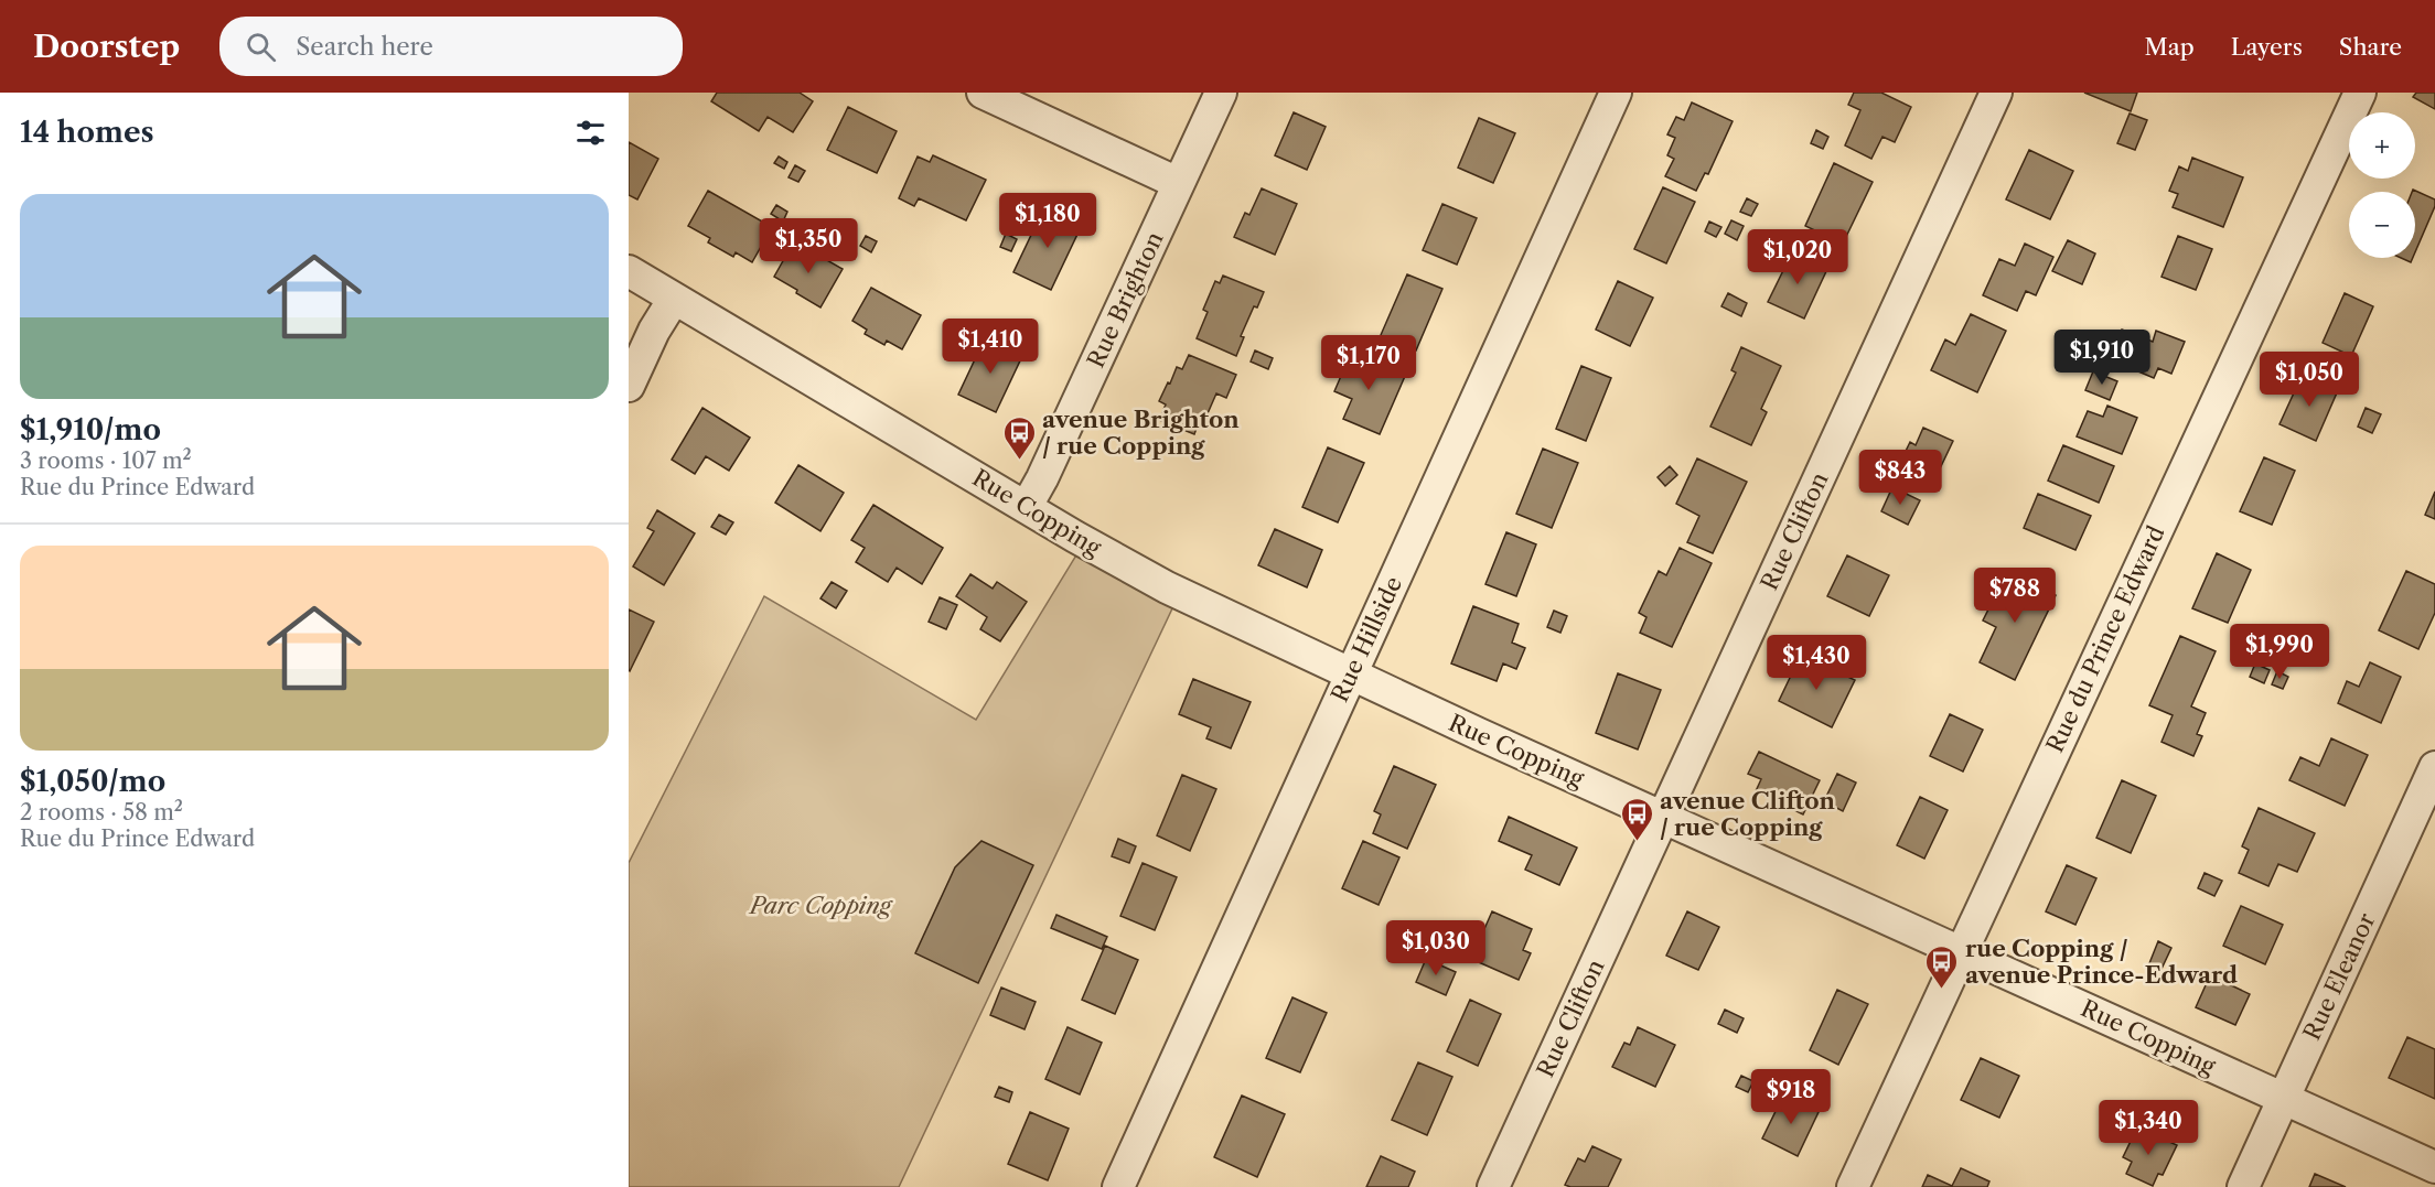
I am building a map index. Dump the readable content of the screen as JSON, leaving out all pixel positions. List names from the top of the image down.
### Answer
{
  "streets": {
    "street": [
      "Rue Brighton",
      "Rue Copping",
      "Rue Clifton",
      "Rue Hillside",
      "Rue du Prince Edward",
      "Rue Eleanor"
    ]
  },
  "crossings": [
    ["Rue Brighton", "Rue Copping"],
    ["Rue Copping", "Rue Clifton"],
    ["Rue Copping", "Rue Hillside"],
    ["Rue Copping", "Rue du Prince Edward"],
    ["Rue Copping", "Rue Eleanor"]
  ],
  "parks": ["Parc Copping"],
  "places": {
    "bus stop": ["avenue Brighton / rue Copping", "avenue Clifton / rue Copping", "rue Copping / avenue Prince-Edward"]
  },
  "page": {
    "header": "Doorstep",
    "search": "Search here",
    "nav": ["Map", "Layers", "Share"],
    "heading": "14 homes",
    "map_buttons": ["+", "−"],
    "list": [
      {
        "name": "$1,910/mo",
        "note": "3 rooms · 107 m² · Rue du Prince Edward"
      },
      {
        "name": "$1,050/mo",
        "note": "2 rooms · 58 m² · Rue du Prince Edward"
      }
    ],
    "price": [
      "$1,180",
      "$1,350",
      "$1,020",
      "$1,410",
      "$1,910",
      "$1,170",
      "$1,050",
      "$843",
      "$788",
      "$1,990",
      "$1,430",
      "$1,030",
      "$918",
      "$1,340"
    ]
  }
}
